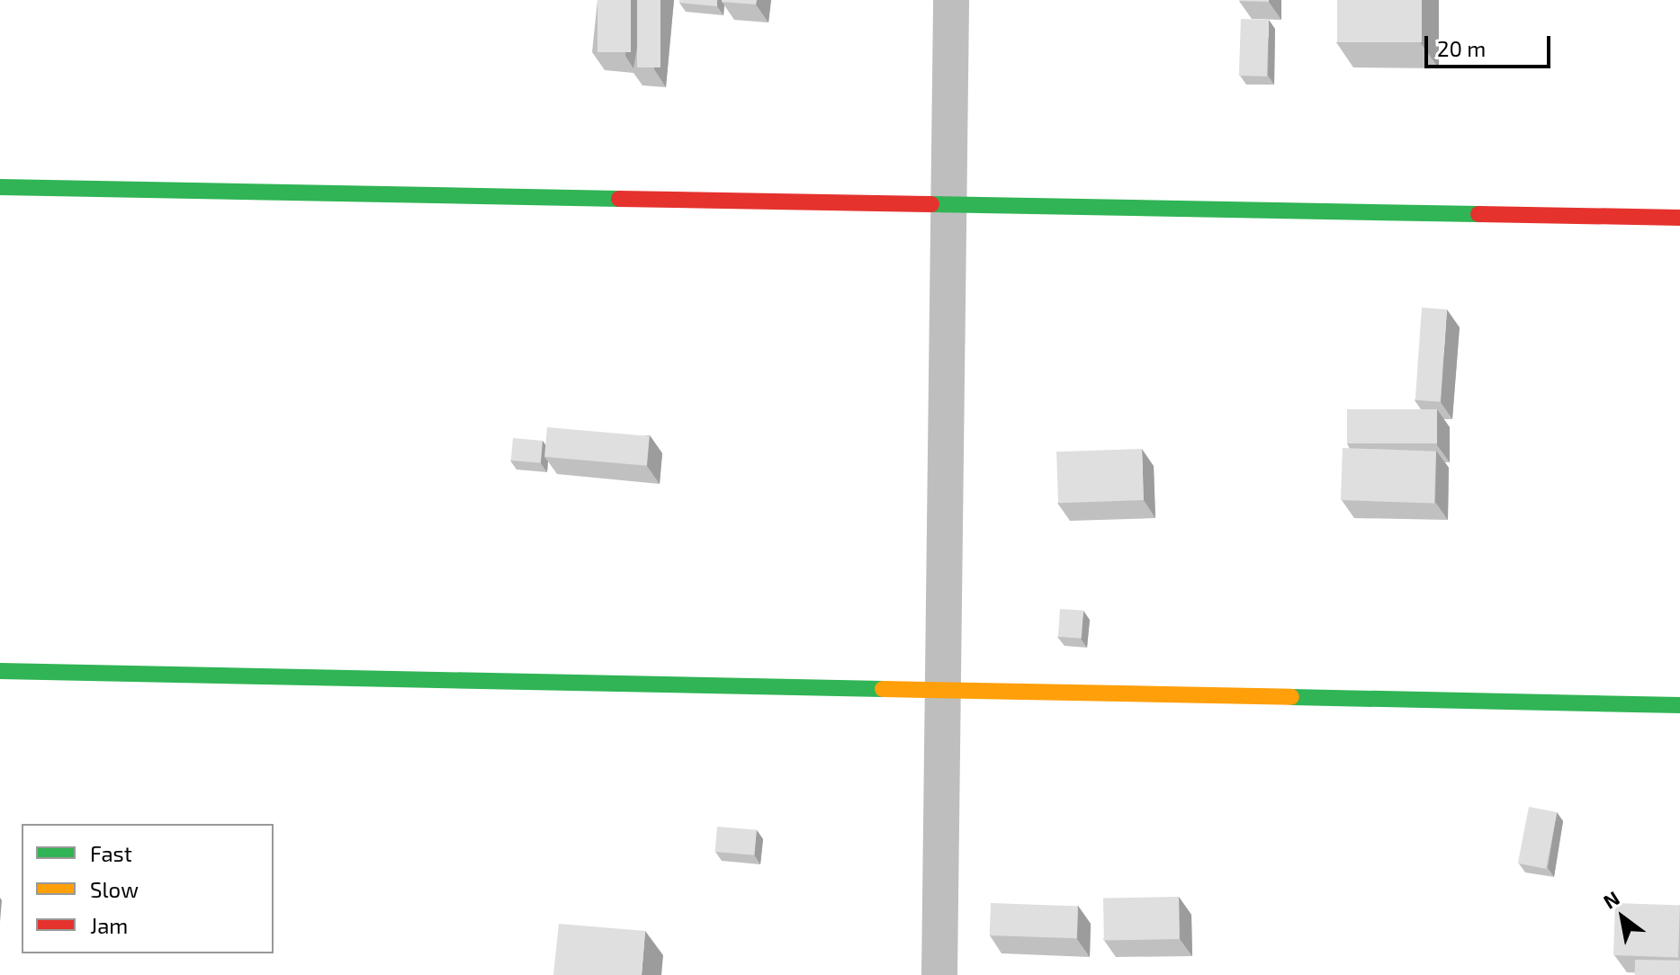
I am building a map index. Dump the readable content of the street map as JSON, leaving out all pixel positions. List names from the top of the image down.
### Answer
{
  "legend": ["Fast", "Slow", "Jam"],
  "scale_bar": "20 m",
  "north": "top left"
}
